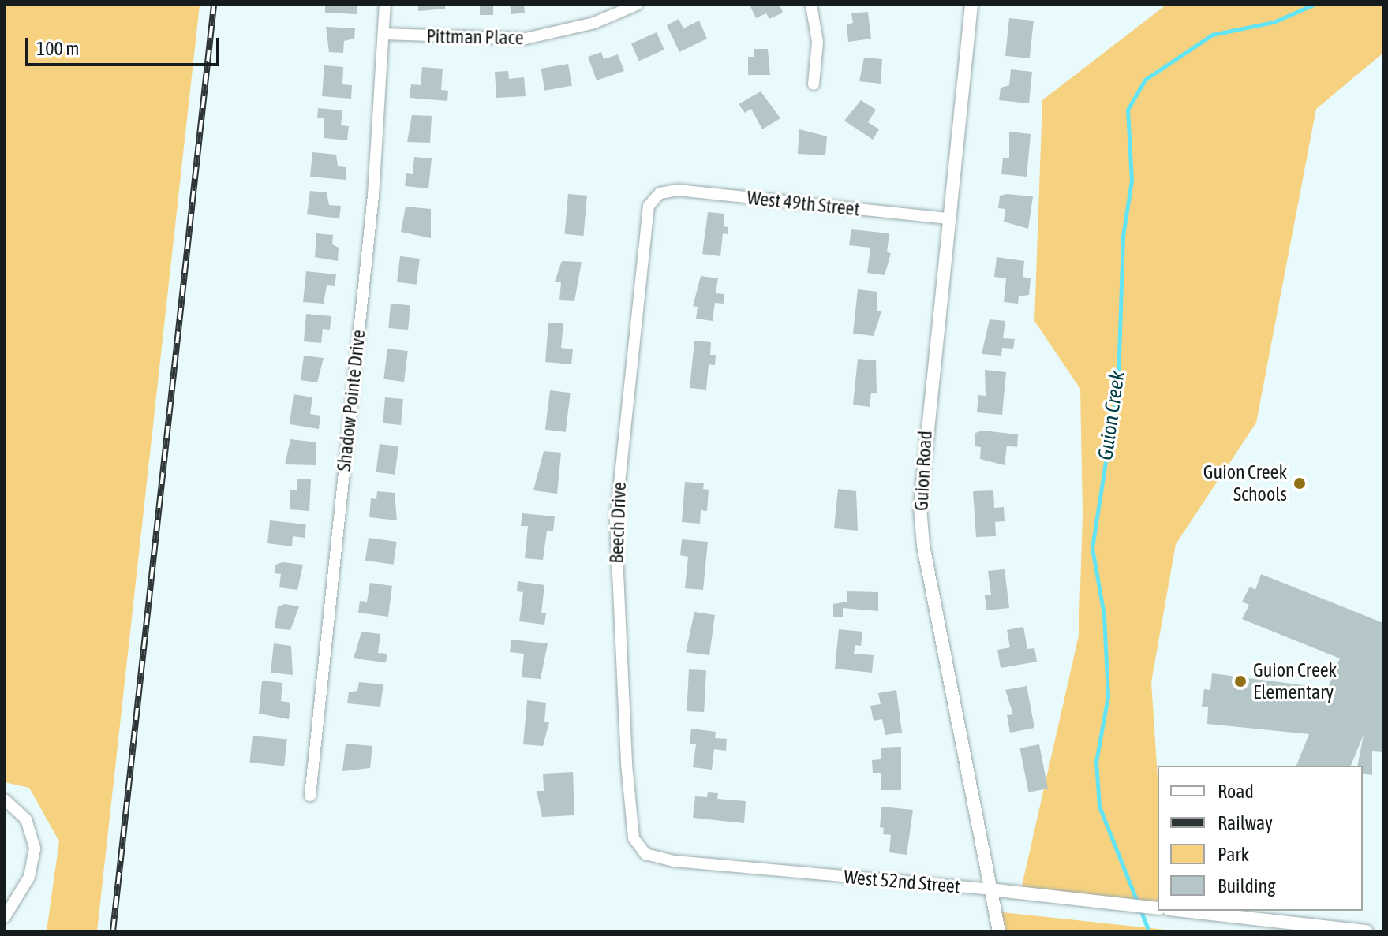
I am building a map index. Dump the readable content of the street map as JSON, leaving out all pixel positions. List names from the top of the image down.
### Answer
{
  "streets": {
    "street": [
      "Pittman Place",
      "West 49th Street",
      "Shadow Pointe Drive",
      "Guion Road",
      "Beech Drive",
      "West 52nd Street"
    ]
  },
  "crossings": [
    ["Pittman Place", "Shadow Pointe Drive"],
    ["West 49th Street", "Guion Road"],
    ["West 49th Street", "Beech Drive"],
    ["Guion Road", "West 52nd Street"],
    ["Beech Drive", "West 52nd Street"]
  ],
  "water": ["Guion Creek"],
  "places": ["Guion Creek Schools", "Guion Creek Elementary"],
  "legend": [
    "Road",
    "Railway",
    "Park",
    "Building"
  ],
  "scale_bar": "100 m"
}
